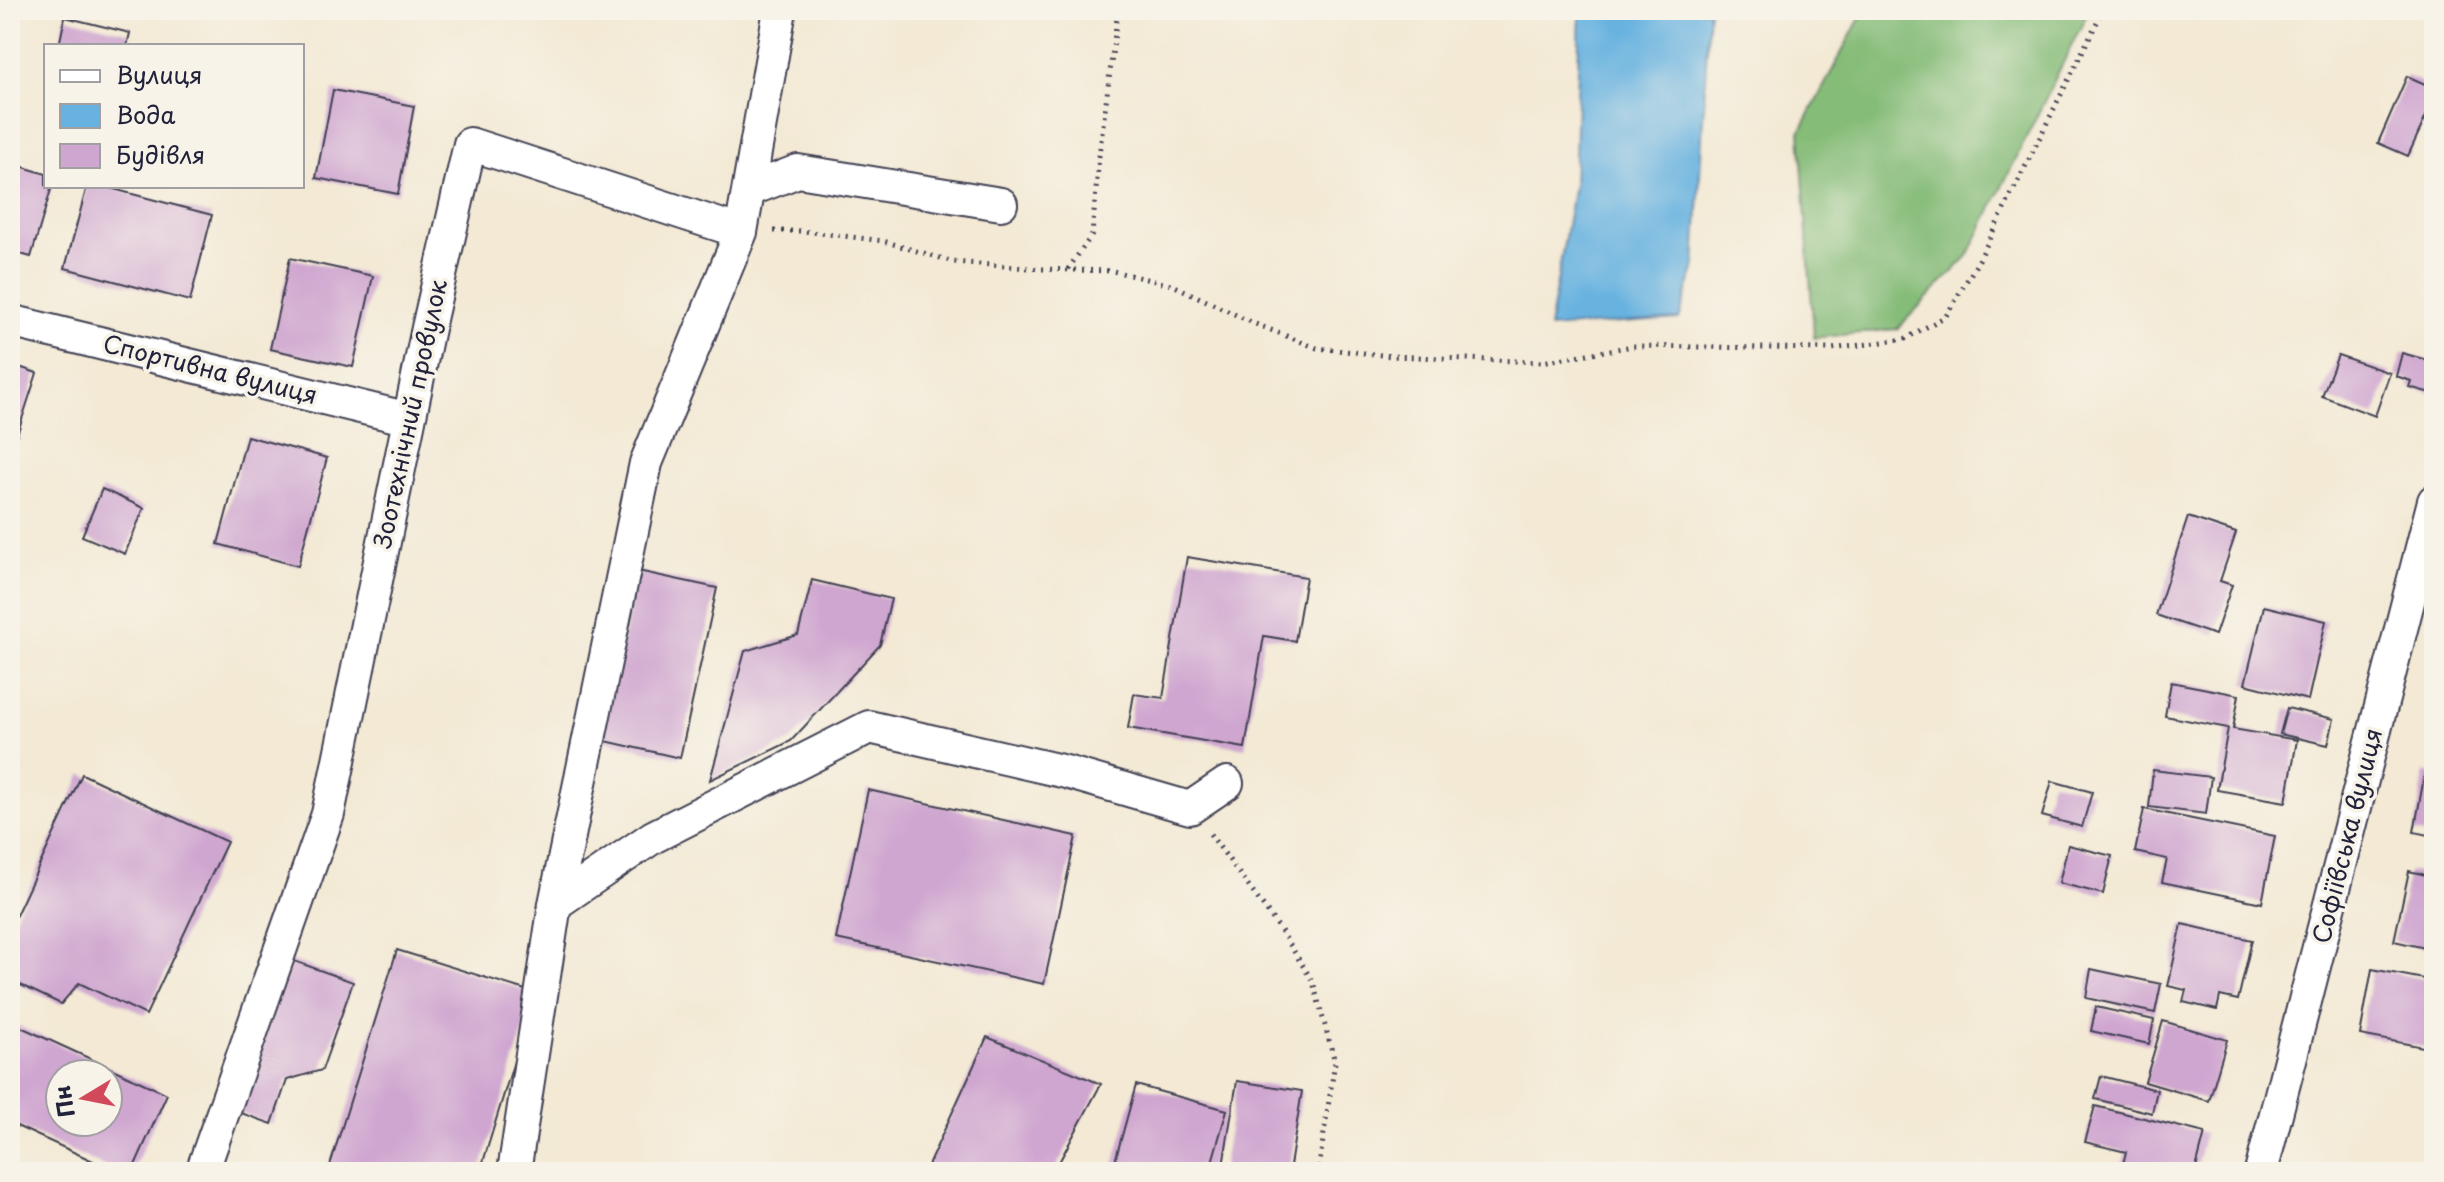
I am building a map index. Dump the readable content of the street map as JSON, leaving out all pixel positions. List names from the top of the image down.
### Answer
{
  "streets": {
    "street": ["Спортивна вулиця", "Зоотехнічний провулок", "Софіївська вулиця"]
  },
  "crossings": [
    ["Спортивна вулиця", "Зоотехнічний провулок"]
  ],
  "legend": ["Вулиця", "Вода", "Будівля"],
  "north": "left"
}
